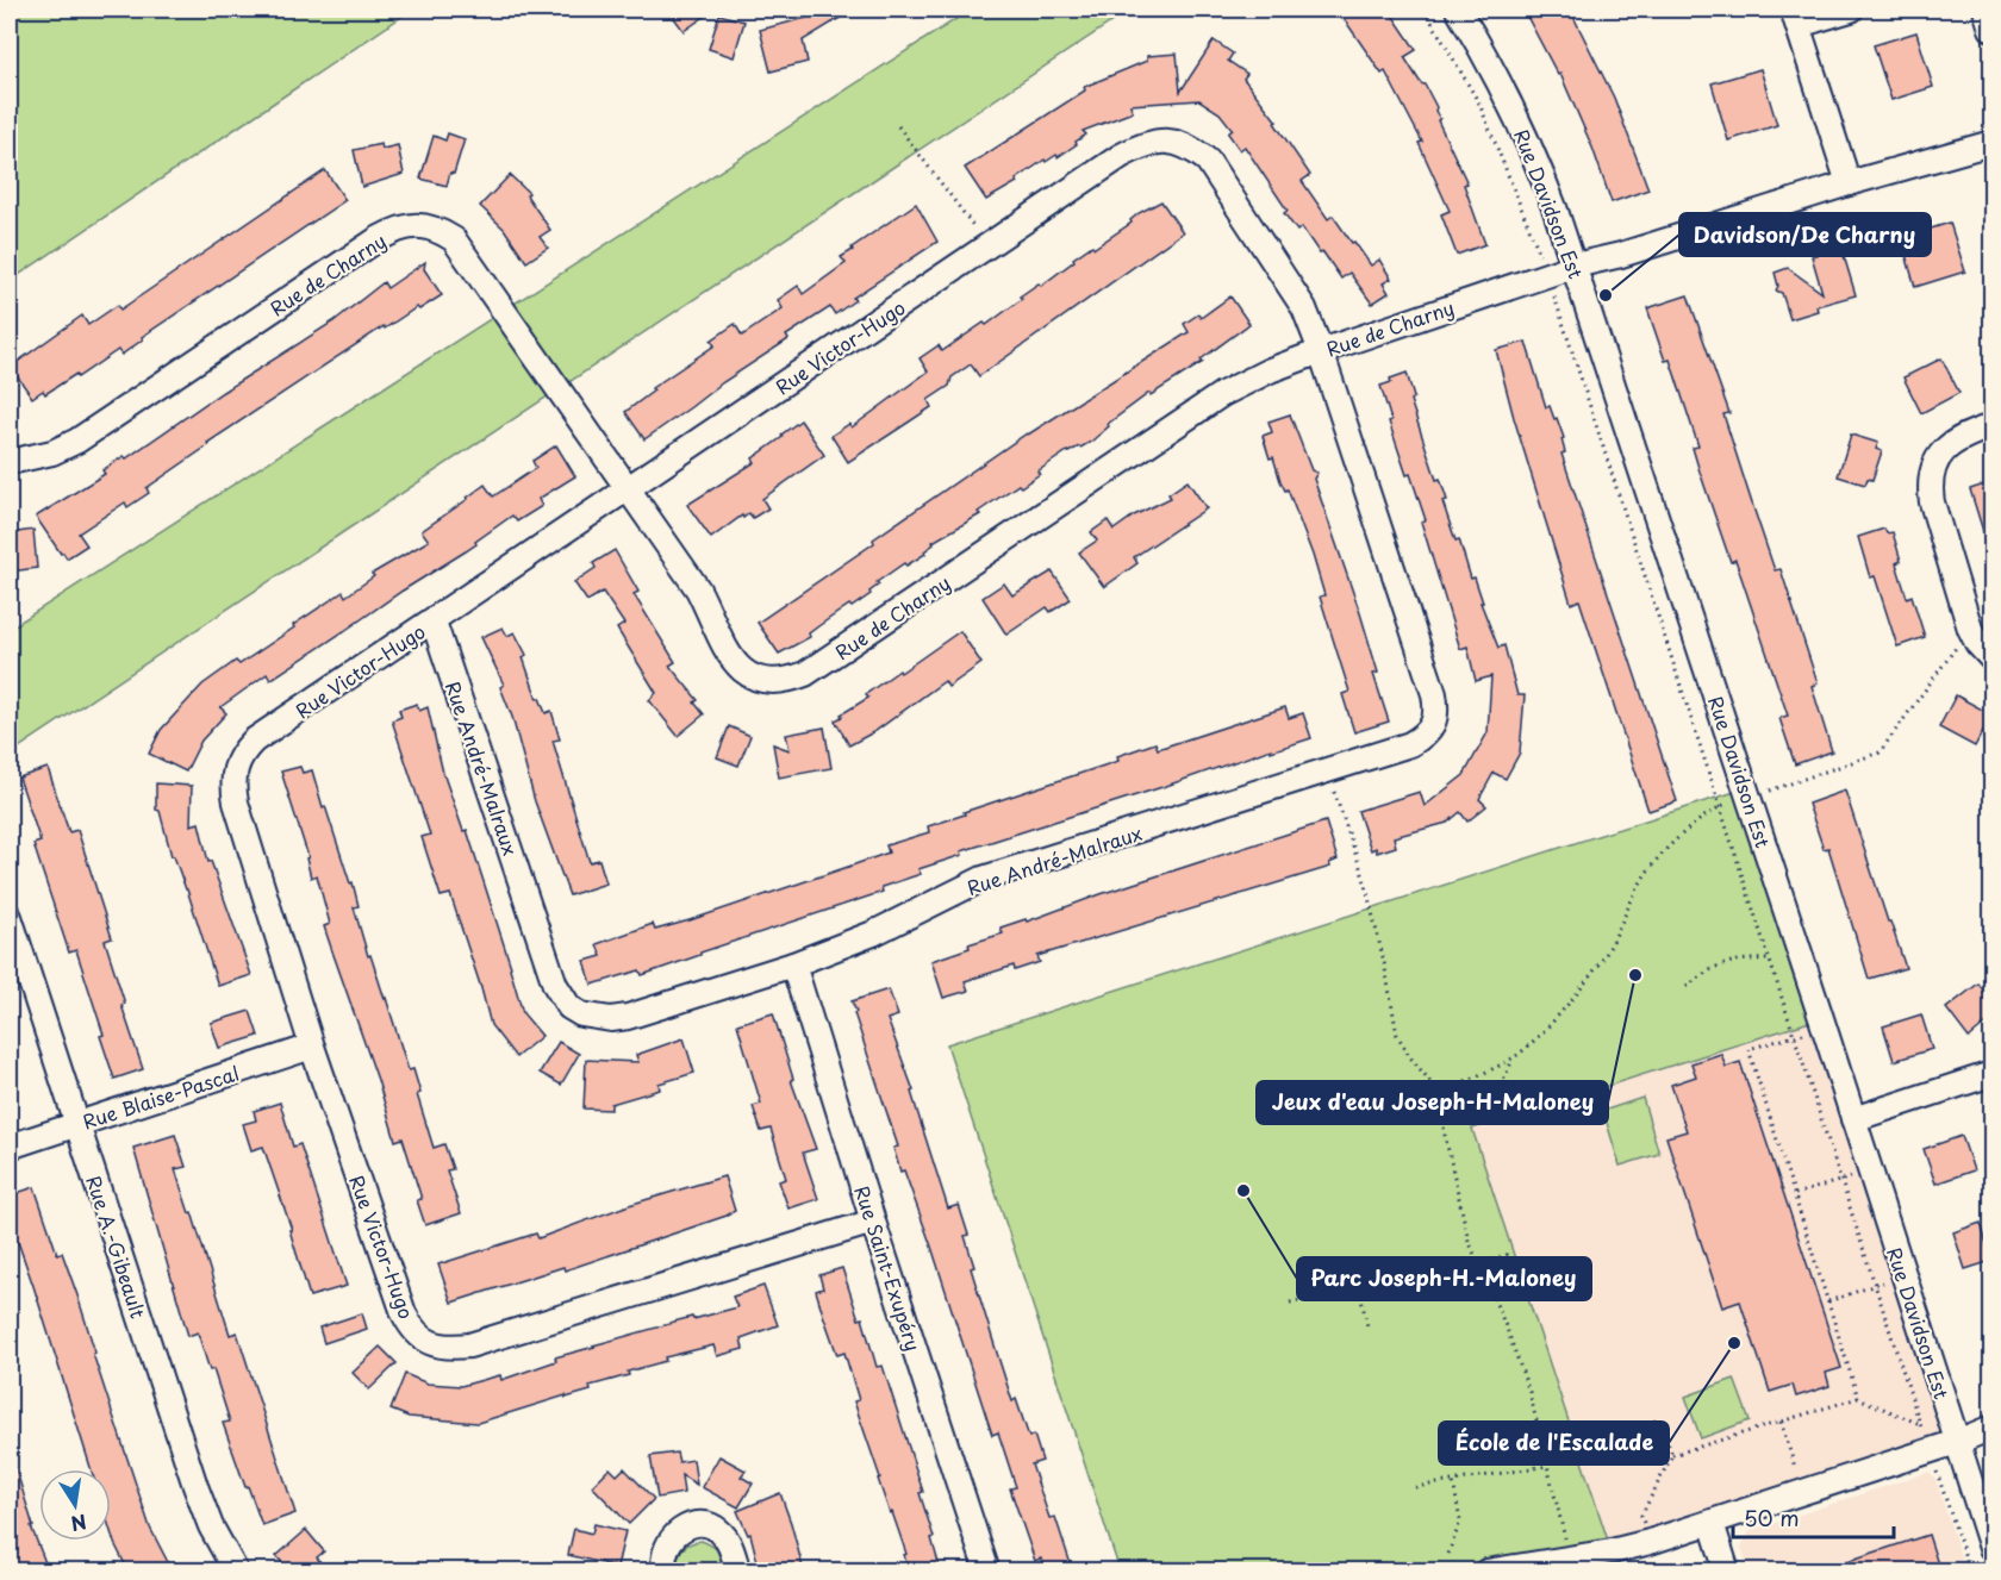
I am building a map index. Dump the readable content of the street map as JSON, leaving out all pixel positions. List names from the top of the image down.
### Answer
{
  "streets": {
    "street": [
      "Rue Davidson Est",
      "Rue de Charny",
      "Rue Victor-Hugo",
      "Rue André-Malraux",
      "Rue Blaise-Pascal",
      "Rue A.-Gibeault",
      "Rue Saint-Exupéry"
    ]
  },
  "crossings": [
    ["Rue Davidson Est", "Rue de Charny"],
    ["Rue de Charny", "Rue Victor-Hugo"],
    ["Rue de Charny", "Rue André-Malraux"],
    ["Rue Victor-Hugo", "Rue André-Malraux"],
    ["Rue Victor-Hugo", "Rue Blaise-Pascal"],
    ["Rue Victor-Hugo", "Rue Saint-Exupéry"],
    ["Rue André-Malraux", "Rue Saint-Exupéry"],
    ["Rue Blaise-Pascal", "Rue A.-Gibeault"]
  ],
  "places": [
    "Davidson/De Charny",
    "Jeux d'eau Joseph-H-Maloney",
    "Parc Joseph-H.-Maloney",
    "École de l'Escalade"
  ],
  "scale_bar": "50 m",
  "north": "bottom"
}
